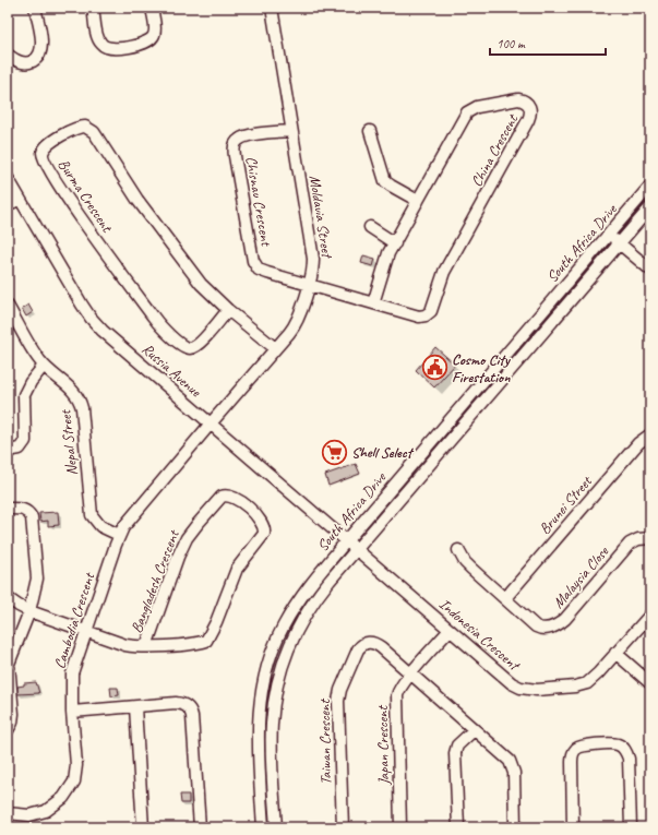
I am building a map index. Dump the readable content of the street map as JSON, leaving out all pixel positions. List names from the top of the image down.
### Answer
{
  "streets": {
    "street": [
      "China Crescent",
      "Burma Crescent",
      "Chisnau Crescent",
      "Moldavia Street",
      "South Africa Drive",
      "Russia Avenue",
      "Nepal Street",
      "Brunei Street",
      "Malaysia Close",
      "Bangladesh Crescent",
      "Cambodia Crescent",
      "Indonesia Crescent",
      "Taiwan Crescent",
      "Japan Crescent"
    ]
  },
  "crossings": [
    ["China Crescent", "Chisnau Crescent"],
    ["China Crescent", "Moldavia Street"],
    ["Burma Crescent", "Moldavia Street"],
    ["Chisnau Crescent", "Moldavia Street"],
    ["Moldavia Street", "Russia Avenue"],
    ["Moldavia Street", "Cambodia Crescent"],
    ["South Africa Drive", "Russia Avenue"],
    ["South Africa Drive", "Indonesia Crescent"],
    ["Russia Avenue", "Cambodia Crescent"],
    ["Russia Avenue", "Indonesia Crescent"],
    ["Nepal Street", "Cambodia Crescent"],
    ["Brunei Street", "Malaysia Close"],
    ["Bangladesh Crescent", "Cambodia Crescent"],
    ["Indonesia Crescent", "Japan Crescent"],
    ["Taiwan Crescent", "Japan Crescent"]
  ],
  "places": {
    "public building": ["Cosmo City Firestation"],
    "supermarket": ["Shell Select"]
  },
  "scale_bar": "100 m"
}
